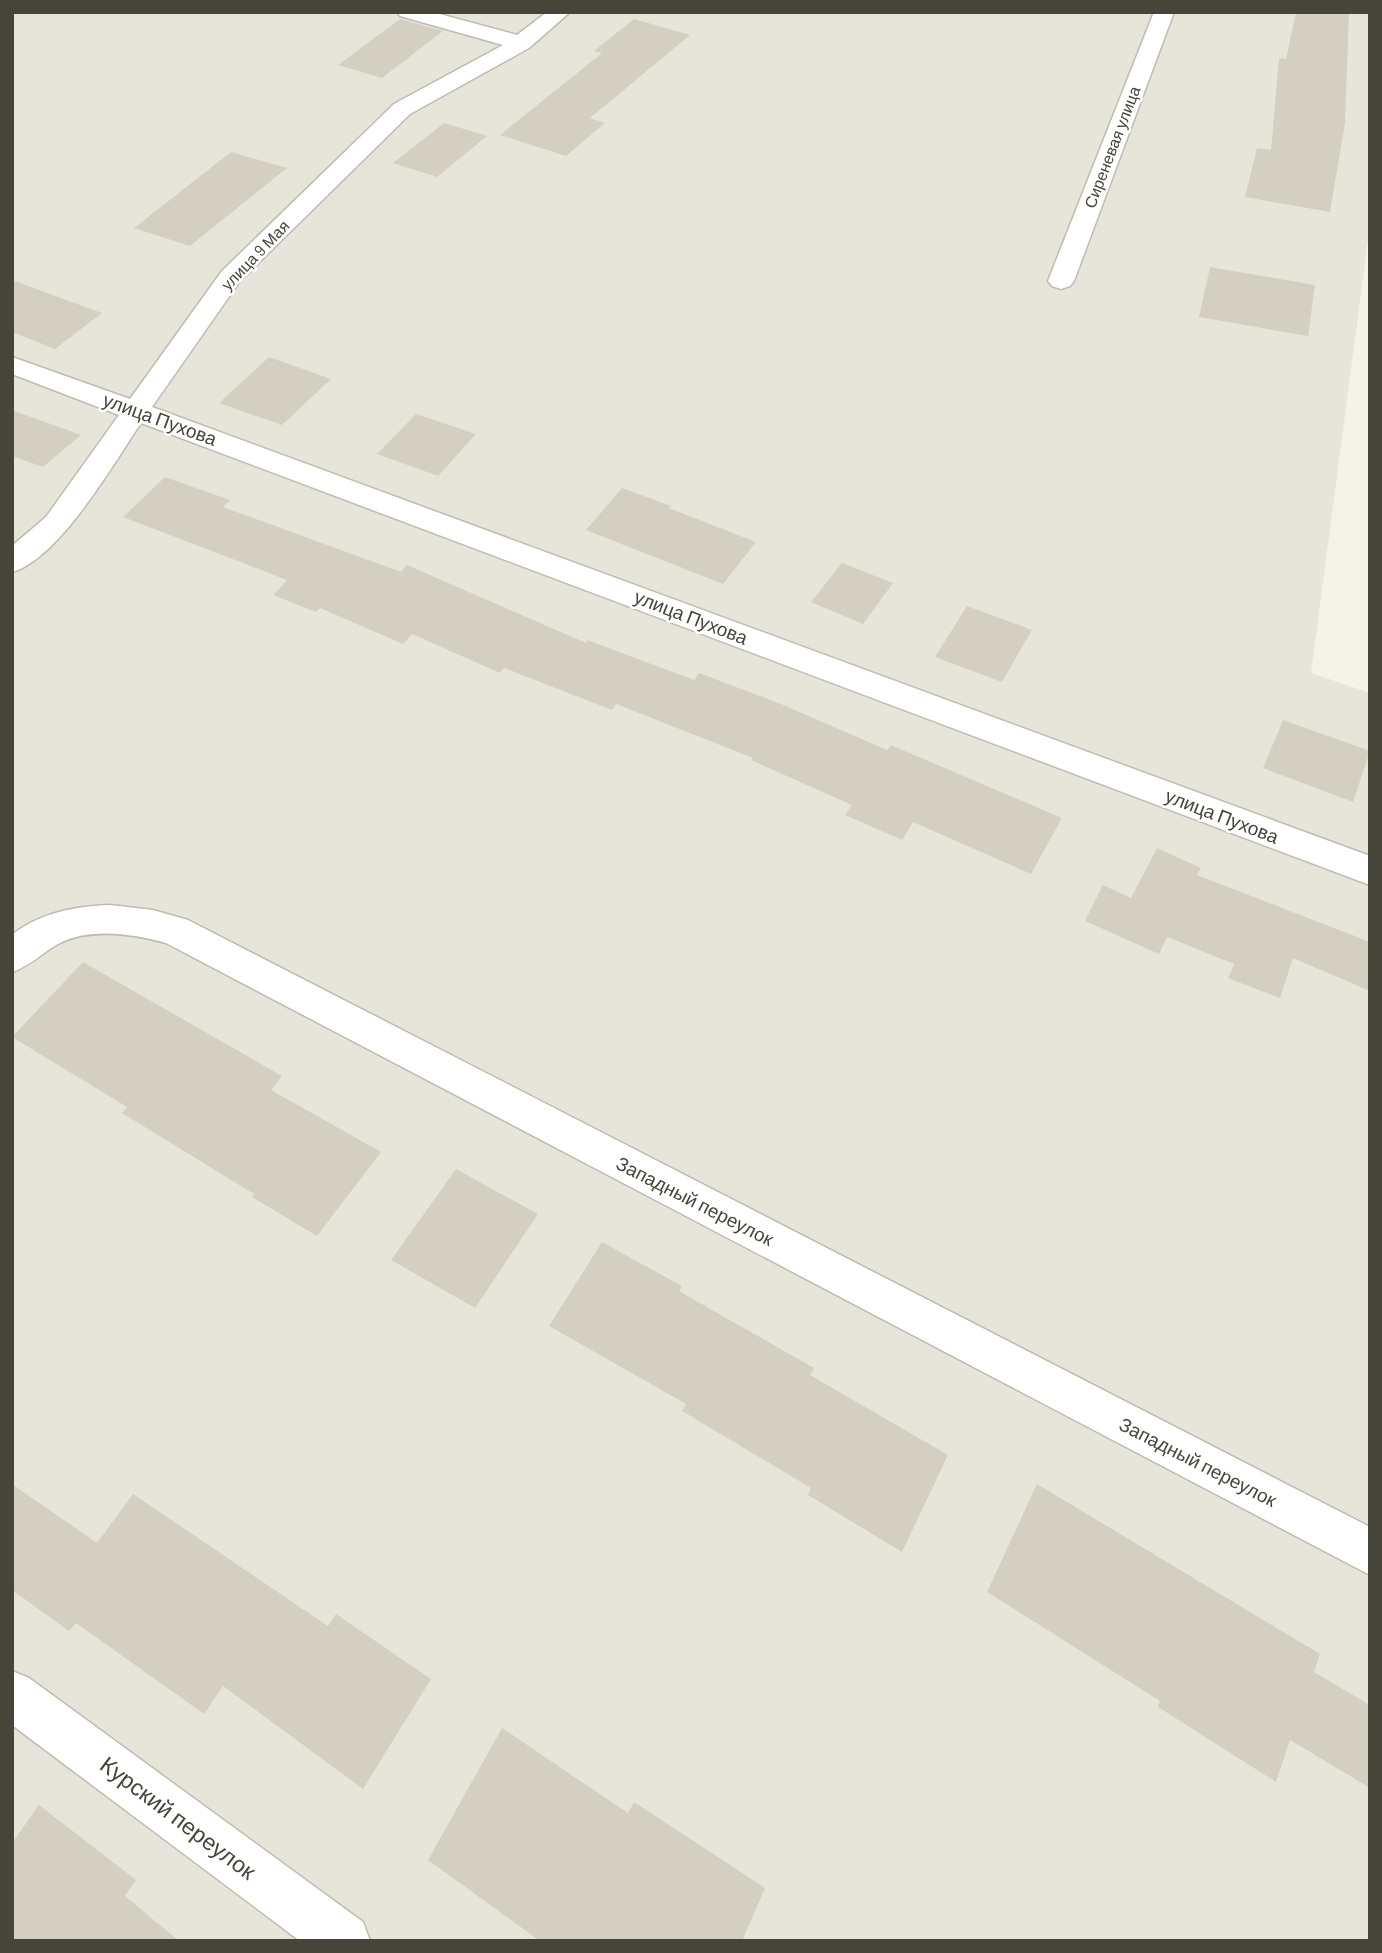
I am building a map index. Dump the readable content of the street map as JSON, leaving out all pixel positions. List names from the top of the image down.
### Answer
{
  "streets": {
    "street": [
      "Сиреневая улица",
      "улица 9 Мая",
      "улица Пухова",
      "Западный переулок",
      "Курский переулок"
    ]
  },
  "crossings": [
    ["улица 9 Мая", "улица Пухова"]
  ]
}
